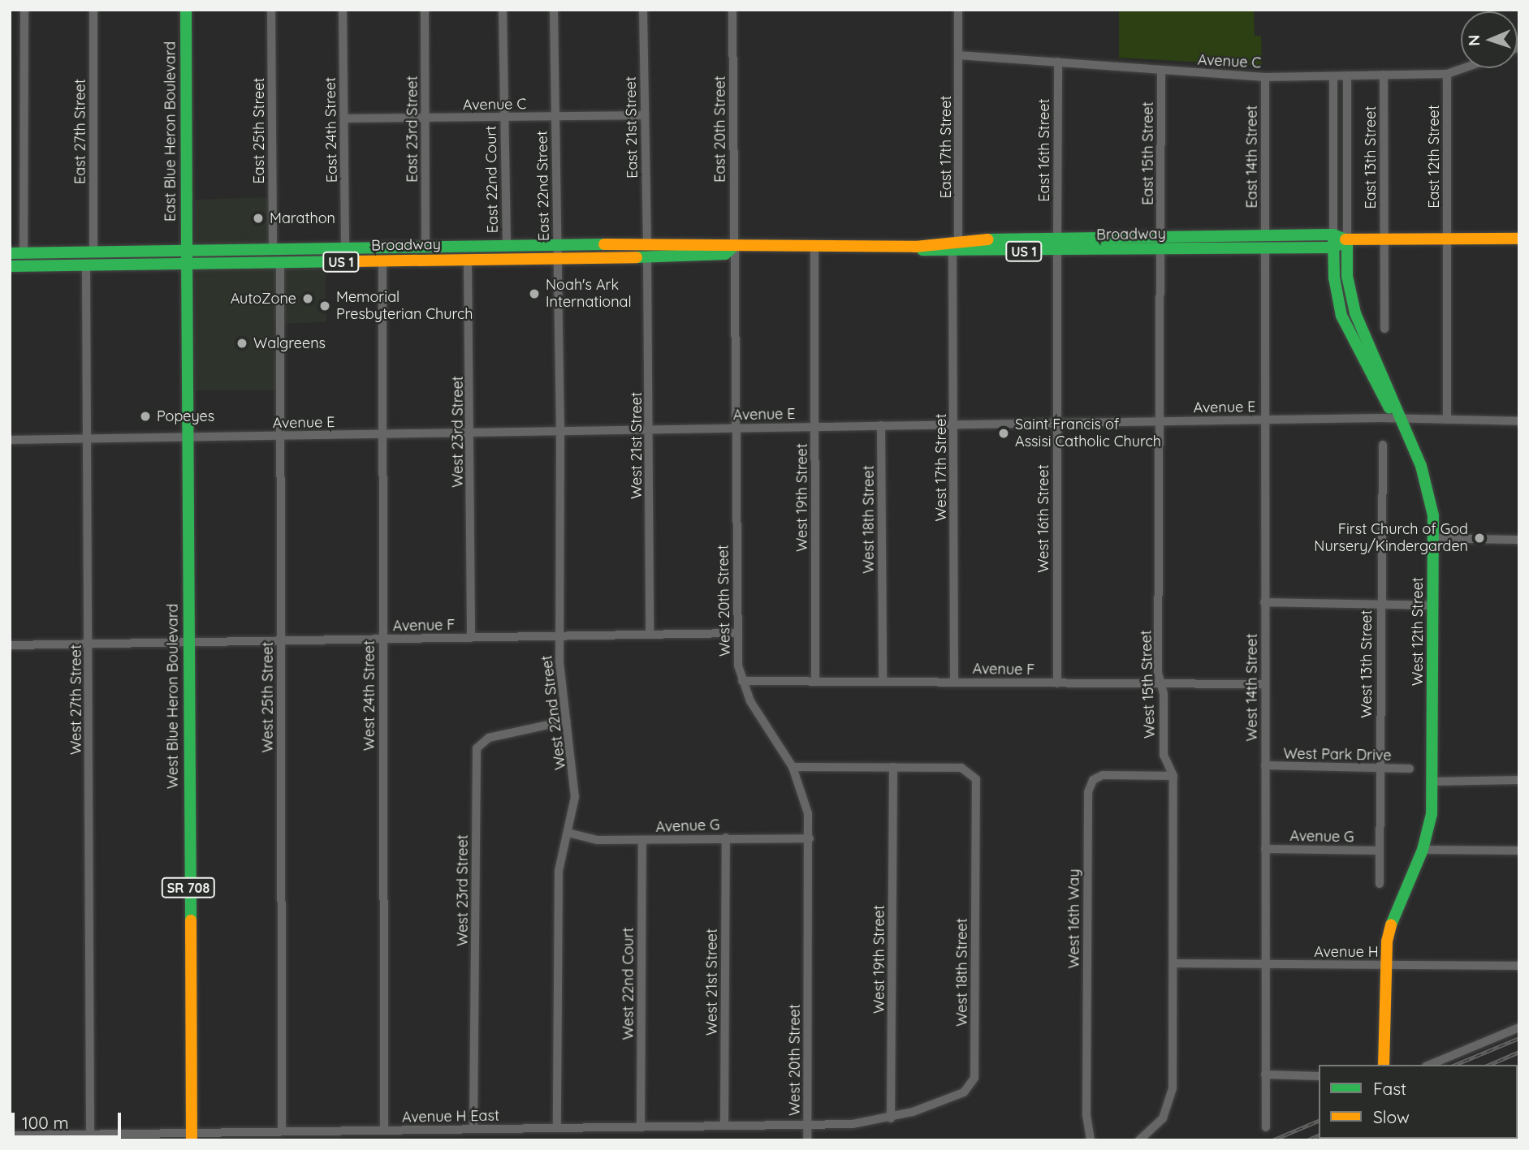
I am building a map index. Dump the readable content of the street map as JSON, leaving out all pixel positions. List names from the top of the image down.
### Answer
{
  "streets": {
    "main road": [
      "East Blue Heron Boulevard",
      "Broadway",
      "US 1",
      "West 12th Street",
      "West Blue Heron Boulevard",
      "SR 708"
    ],
    "street": [
      "Avenue C",
      "East 21st Street",
      "East 23rd Street",
      "East 20th Street",
      "East 24th Street",
      "East 25th Street",
      "East 27th Street",
      "East 17th Street",
      "East 16th Street",
      "East 15th Street",
      "East 14th Street",
      "East 12th Street",
      "East 13th Street",
      "East 22nd Court",
      "East 22nd Street",
      "Avenue E",
      "West 23rd Street",
      "West 21st Street",
      "West 17th Street",
      "West 19th Street",
      "West 16th Street",
      "West 18th Street",
      "West 20th Street",
      "Avenue F",
      "West 13th Street",
      "West 15th Street",
      "West 14th Street",
      "West 24th Street",
      "West 25th Street",
      "West 27th Street",
      "West 22nd Street",
      "West Park Drive",
      "Avenue G",
      "West 16th Way",
      "Avenue H",
      "West 22nd Court",
      "Avenue H East"
    ]
  },
  "crossings": [
    ["Avenue C", "East 21st Street"],
    ["Avenue C", "East 23rd Street"],
    ["Avenue C", "East 24th Street"],
    ["Avenue C", "East 17th Street"],
    ["Avenue C", "East 16th Street"],
    ["Avenue C", "East 15th Street"],
    ["Avenue C", "East 14th Street"],
    ["Avenue C", "East 12th Street"],
    ["Avenue C", "East 13th Street"],
    ["Avenue C", "East 22nd Court"],
    ["Avenue C", "East 22nd Street"],
    ["East 21st Street", "Broadway"],
    ["East 23rd Street", "Broadway"],
    ["East 20th Street", "Broadway"],
    ["East 20th Street", "West 20th Street"],
    ["East 24th Street", "Broadway"],
    ["East 25th Street", "Broadway"],
    ["East 27th Street", "Broadway"],
    ["East Blue Heron Boulevard", "Broadway"],
    ["East Blue Heron Boulevard", "West Blue Heron Boulevard"],
    ["East 17th Street", "Broadway"],
    ["East 16th Street", "Broadway"],
    ["East 15th Street", "Broadway"],
    ["East 15th Street", "West 15th Street"],
    ["East 14th Street", "Broadway"],
    ["East 12th Street", "Broadway"],
    ["East 13th Street", "Broadway"],
    ["East 13th Street", "West 12th Street"],
    ["East 22nd Court", "Broadway"],
    ["East 22nd Street", "Broadway"],
    ["East 22nd Street", "West 22nd Street"],
    ["Broadway", "West 23rd Street"],
    ["Broadway", "West 21st Street"],
    ["Broadway", "West 17th Street"],
    ["Broadway", "West 19th Street"],
    ["Broadway", "West 16th Street"],
    ["Broadway", "West 20th Street"],
    ["Broadway", "West 12th Street"],
    ["Broadway", "West 15th Street"],
    ["Broadway", "West 14th Street"],
    ["Broadway", "West 24th Street"],
    ["Broadway", "West Blue Heron Boulevard"],
    ["Broadway", "West 25th Street"],
    ["Broadway", "West 27th Street"],
    ["Broadway", "West 22nd Street"],
    ["Avenue E", "West 23rd Street"],
    ["Avenue E", "West 21st Street"],
    ["Avenue E", "West 17th Street"],
    ["Avenue E", "West 19th Street"],
    ["Avenue E", "West 16th Street"],
    ["Avenue E", "West 18th Street"],
    ["Avenue E", "West 20th Street"],
    ["Avenue E", "West 12th Street"],
    ["Avenue E", "West 15th Street"],
    ["Avenue E", "West 14th Street"],
    ["Avenue E", "West 24th Street"],
    ["Avenue E", "West Blue Heron Boulevard"],
    ["Avenue E", "West 25th Street"],
    ["Avenue E", "West 27th Street"],
    ["Avenue E", "West 22nd Street"],
    ["West 23rd Street", "Avenue F"],
    ["West 23rd Street", "West 22nd Street"],
    ["West 23rd Street", "Avenue H East"],
    ["West 21st Street", "Avenue F"],
    ["West 21st Street", "Avenue G"],
    ["West 21st Street", "Avenue H East"],
    ["West 17th Street", "Avenue F"],
    ["West 19th Street", "West 18th Street"],
    ["West 19th Street", "Avenue F"],
    ["West 19th Street", "Avenue H East"],
    ["West 16th Street", "Avenue F"],
    ["West 18th Street", "Avenue F"],
    ["West 18th Street", "Avenue H East"],
    ["West 20th Street", "Avenue F"],
    ["West 20th Street", "Avenue G"],
    ["West 20th Street", "Avenue H East"],
    ["Avenue F", "West 15th Street"],
    ["Avenue F", "West 14th Street"],
    ["Avenue F", "West 24th Street"],
    ["Avenue F", "West Blue Heron Boulevard"],
    ["Avenue F", "West 25th Street"],
    ["Avenue F", "West 27th Street"],
    ["Avenue F", "West 22nd Street"],
    ["West 13th Street", "West Park Drive"],
    ["West 13th Street", "Avenue G"],
    ["West 15th Street", "West 16th Way"],
    ["West 15th Street", "Avenue H"],
    ["West 14th Street", "West Park Drive"],
    ["West 14th Street", "Avenue G"],
    ["West 14th Street", "Avenue H"],
    ["West 24th Street", "Avenue H East"],
    ["West Blue Heron Boulevard", "Avenue H East"],
    ["West 25th Street", "Avenue H East"],
    ["West 27th Street", "Avenue H East"],
    ["West 22nd Street", "Avenue G"],
    ["West 22nd Street", "Avenue H East"],
    ["Avenue G", "West 22nd Court"],
    ["West 22nd Court", "Avenue H East"]
  ],
  "places": [
    "Marathon",
    "Noah's Ark International",
    "AutoZone",
    "Memorial Presbyterian Church",
    "Walgreens",
    "Popeyes",
    "Saint Francis of Assisi Catholic Church",
    "First Church of God Nursery/Kindergarden"
  ],
  "legend": ["Fast", "Slow"],
  "scale_bar": "100 m",
  "north": "left"
}
